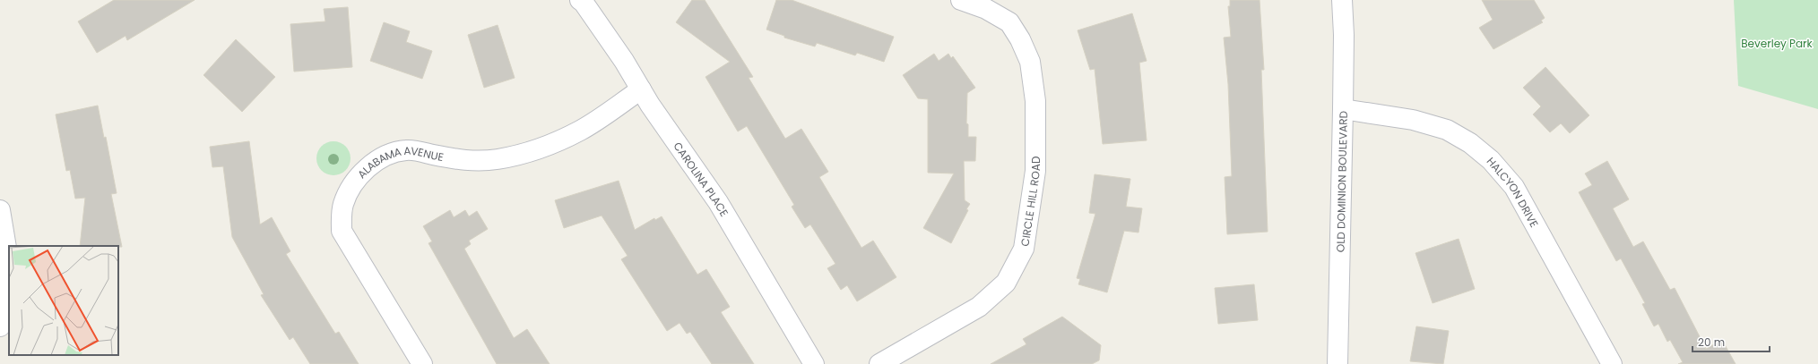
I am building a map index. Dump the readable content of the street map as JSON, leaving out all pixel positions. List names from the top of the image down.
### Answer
{
  "streets": {
    "street": [
      "ALABAMA AVENUE",
      "CAROLINA PLACE",
      "OLD DOMINION BOULEVARD",
      "HALCYON DRIVE",
      "CIRCLE HILL ROAD"
    ]
  },
  "crossings": [
    ["ALABAMA AVENUE", "CAROLINA PLACE"],
    ["OLD DOMINION BOULEVARD", "HALCYON DRIVE"]
  ],
  "parks": ["Beverley Park"],
  "scale_bar": "20 m"
}
